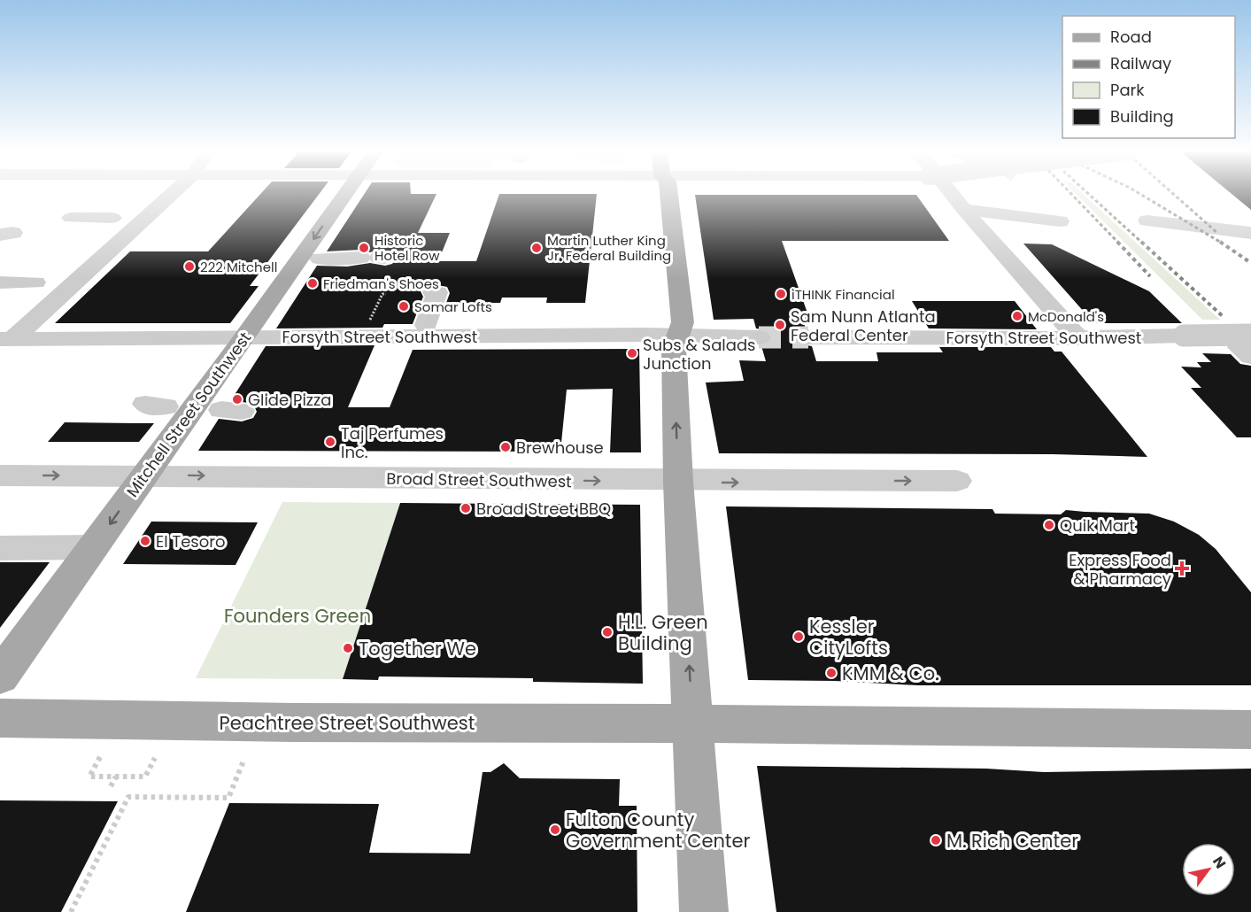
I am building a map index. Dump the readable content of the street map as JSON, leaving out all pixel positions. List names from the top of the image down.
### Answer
{
  "streets": {
    "main road": ["Mitchell Street Southwest", "Peachtree Street Southwest"],
    "street": ["Forsyth Street Southwest", "Broad Street Southwest"]
  },
  "crossings": [
    ["Forsyth Street Southwest", "Mitchell Street Southwest"],
    ["Mitchell Street Southwest", "Broad Street Southwest"]
  ],
  "one_way": ["Mitchell Street Southwest", "Broad Street Southwest"],
  "parks": ["Founders Green"],
  "places": {
    "other": [
      "Historic Hotel Row",
      "Martin Luther King Jr. Federal Building",
      "222 Mitchell",
      "Friedman's Shoes",
      "iTHINK Financial",
      "Somar Lofts",
      "McDonald's",
      "Sam Nunn Atlanta Federal Center",
      "Subs & Salads Junction",
      "Glide Pizza",
      "Taj Perfumes Inc.",
      "Brewhouse",
      "Broad Street BBQ",
      "Quik Mart",
      "El Tesoro",
      "H.L. Green Building",
      "Kessler CityLofts",
      "Together We",
      "KMM & Co.",
      "Fulton County Government Center",
      "M. Rich Center"
    ],
    "health": ["Express Food & Pharmacy"]
  },
  "legend": [
    "Road",
    "Railway",
    "Park",
    "Building"
  ],
  "north": "top right"
}
